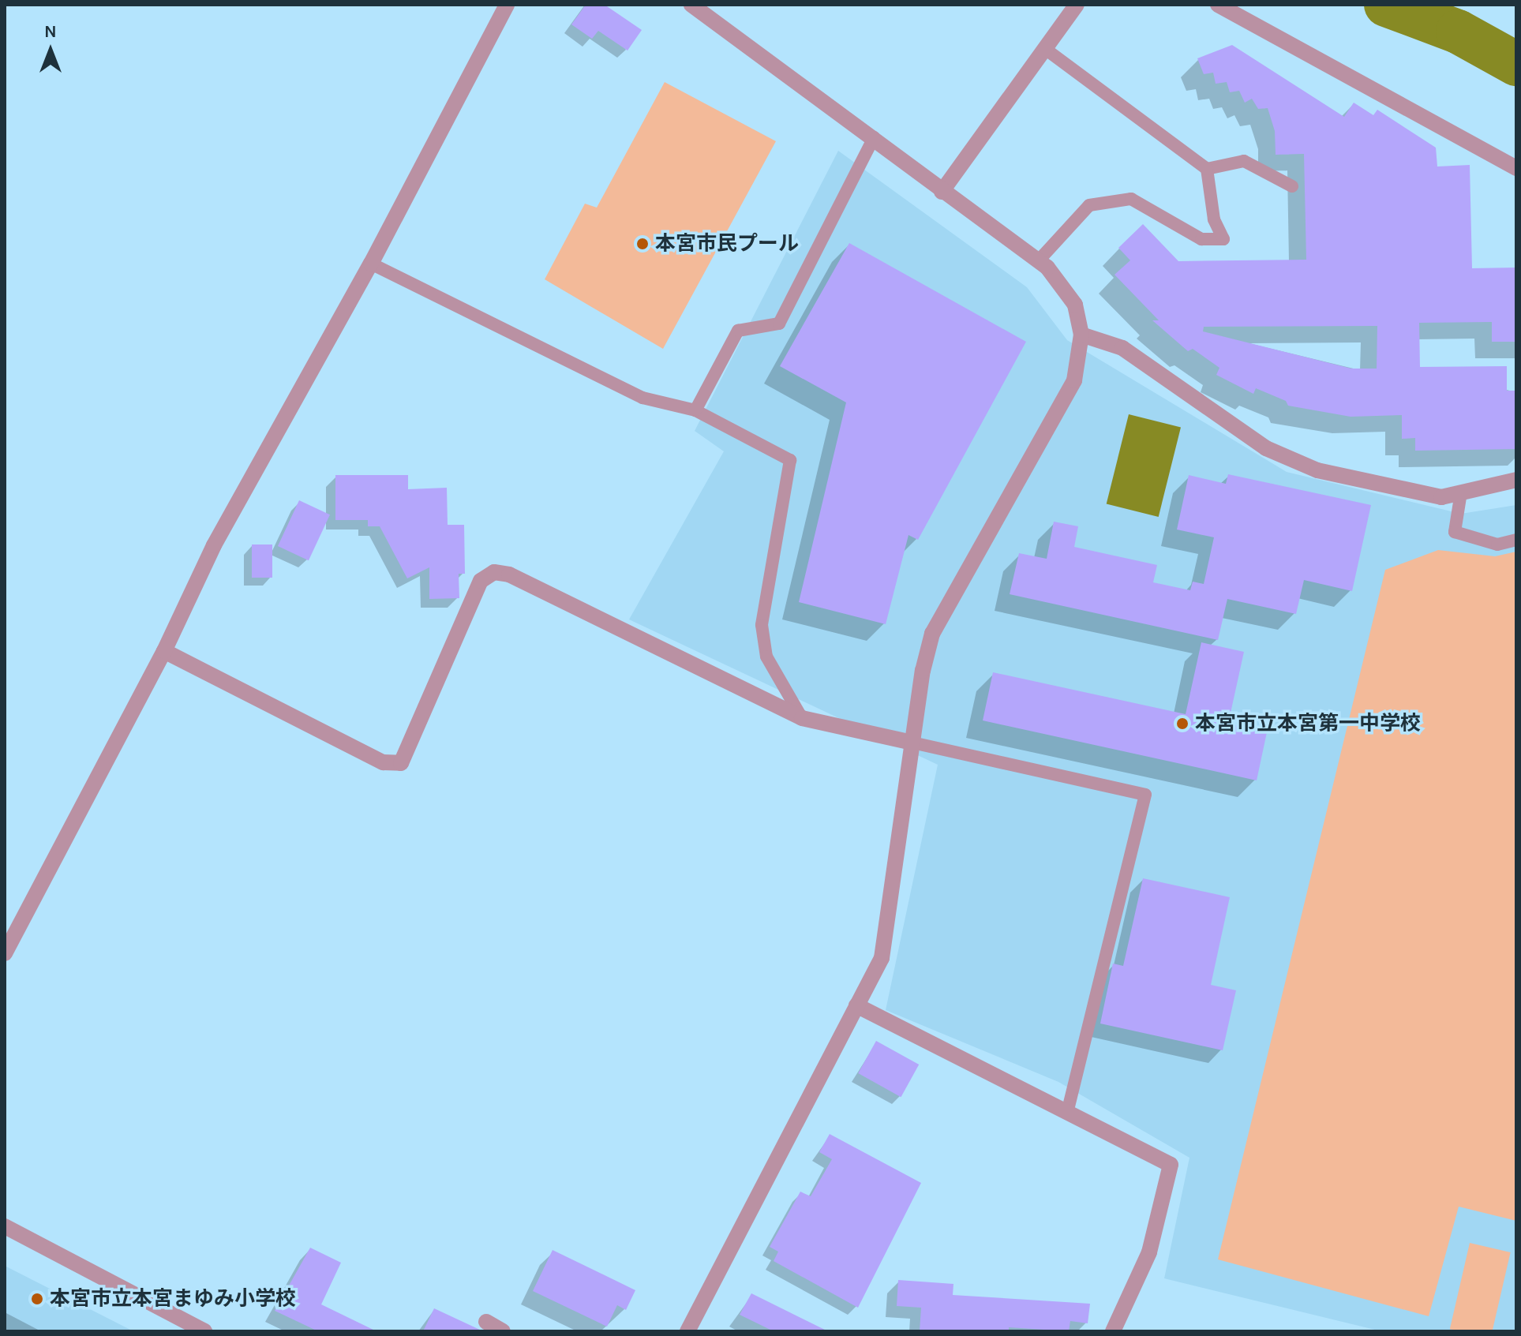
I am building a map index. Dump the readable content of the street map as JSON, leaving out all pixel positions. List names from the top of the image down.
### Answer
{
  "places": ["本宮市民プール", "本宮市立本宮第一中学校", "本宮市立本宮まゆみ小学校"],
  "north": "top"
}
